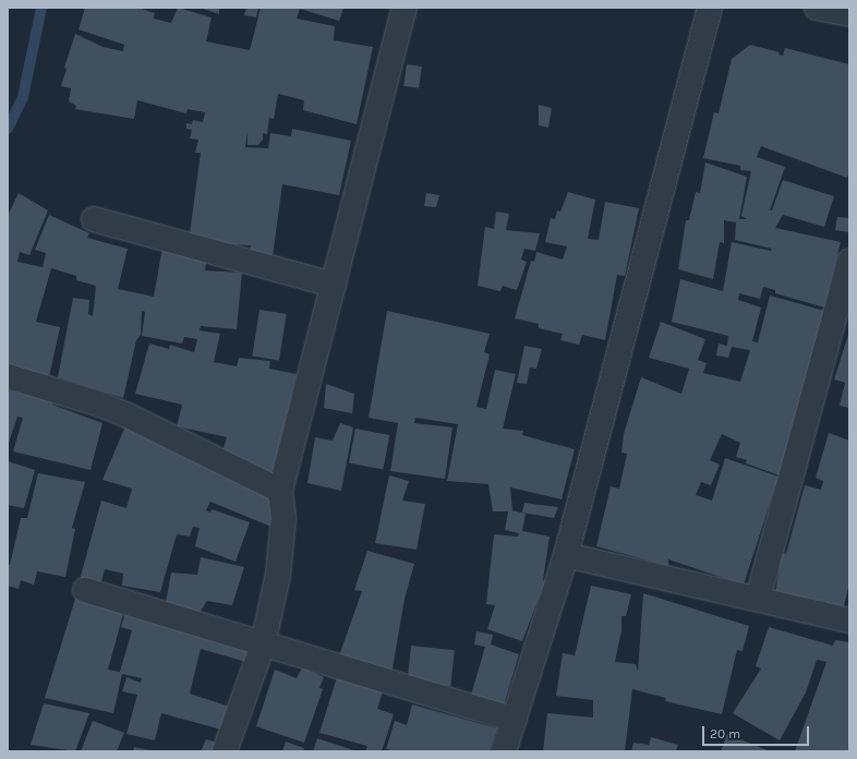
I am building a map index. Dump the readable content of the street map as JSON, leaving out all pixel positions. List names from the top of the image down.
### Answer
{
  "scale_bar": "20 m"
}
